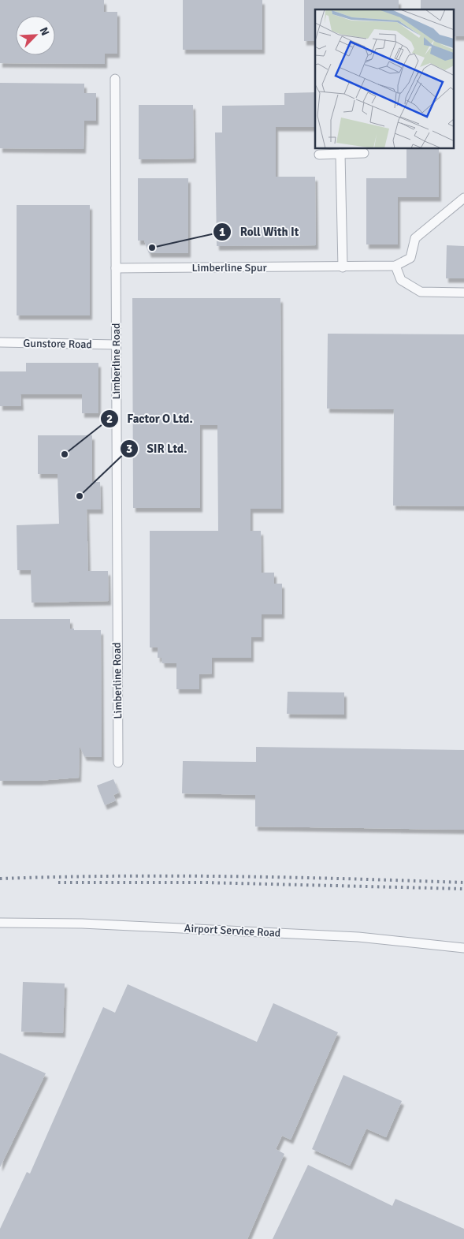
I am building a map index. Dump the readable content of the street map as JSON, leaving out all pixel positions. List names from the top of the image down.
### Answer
{
  "streets": {
    "street": [
      "Limberline Spur",
      "Gunstore Road",
      "Limberline Road",
      "Airport Service Road"
    ]
  },
  "crossings": [
    ["Limberline Spur", "Limberline Road"],
    ["Gunstore Road", "Limberline Road"]
  ],
  "places": ["Roll With It", "Factor O Ltd.", "SIR Ltd."],
  "north": "top right"
}
